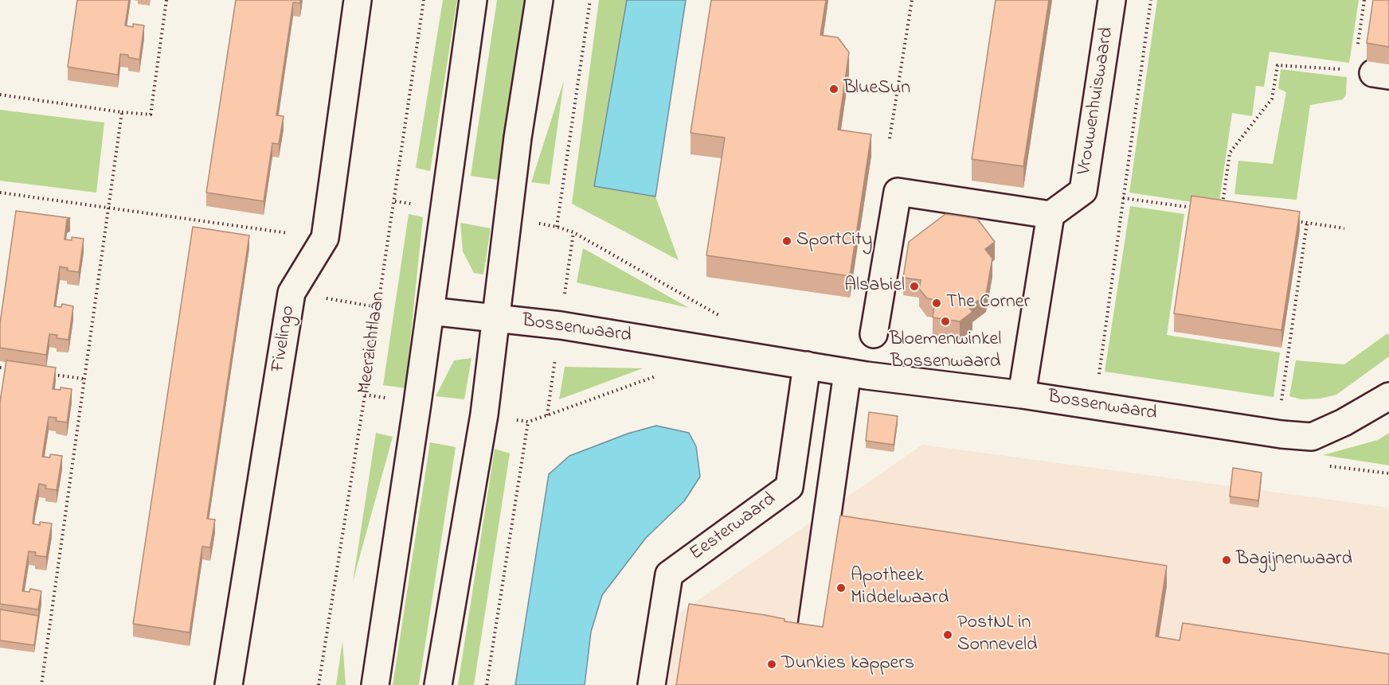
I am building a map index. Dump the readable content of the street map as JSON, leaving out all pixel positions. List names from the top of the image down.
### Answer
{
  "streets": {
    "street": [
      "Vrouwenhuiswaard",
      "Bossenwaard",
      "Fivelingo",
      "Eesterwaard"
    ],
    "path": ["Meerzichtlaan"]
  },
  "crossings": [
    ["Bossenwaard", "Eesterwaard"]
  ],
  "places": [
    "BlueSun",
    "SportCity",
    "Alsabiel",
    "The Corner",
    "Bloemenwinkel Bossenwaard",
    "Bagijnenwaard",
    "Apotheek Middelwaard",
    "PostNL in Sonneveld",
    "Dunkies kappers"
  ]
}
